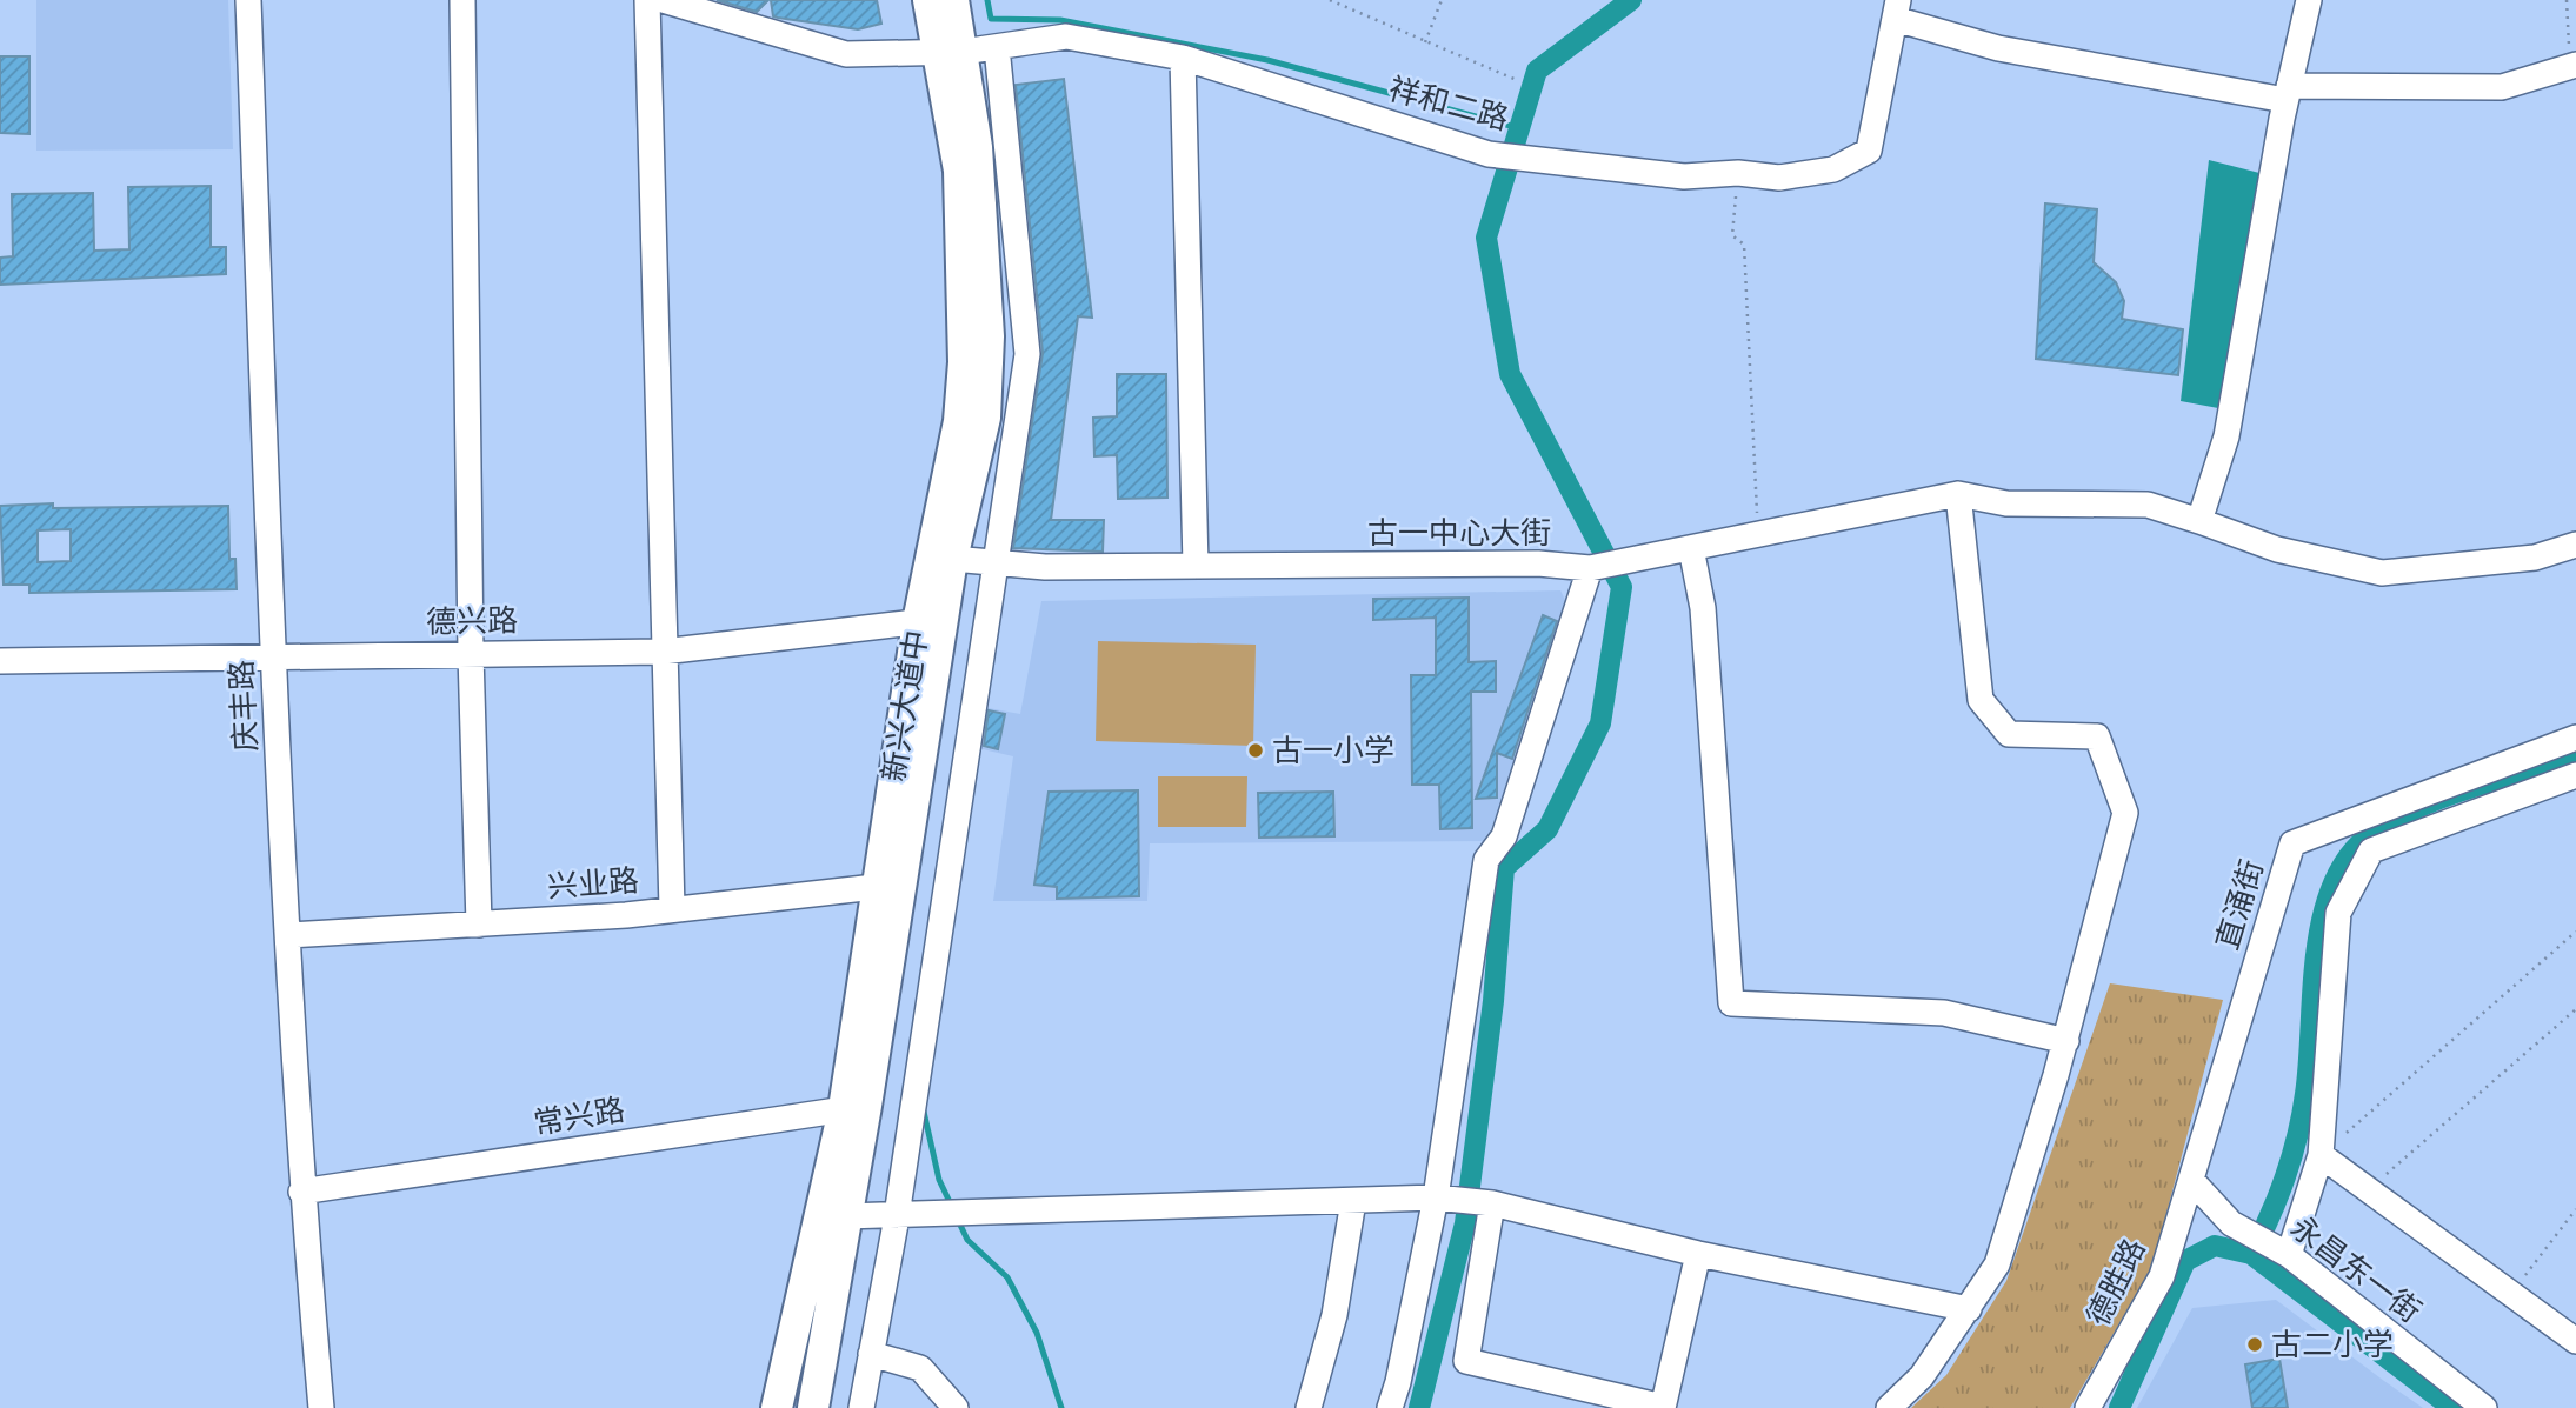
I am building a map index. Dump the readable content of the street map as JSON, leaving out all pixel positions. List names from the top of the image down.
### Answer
{
  "streets": {
    "main road": ["新兴大道中"],
    "street": [
      "祥和二路",
      "古一中心大街",
      "德兴路",
      "庆丰路",
      "兴业路",
      "直涌街",
      "常兴路",
      "永昌东一街",
      "德胜路"
    ]
  },
  "crossings": [
    ["祥和二路", "新兴大道中"],
    ["古一中心大街", "新兴大道中"],
    ["德兴路", "庆丰路"],
    ["德兴路", "新兴大道中"],
    ["庆丰路", "兴业路"],
    ["庆丰路", "常兴路"],
    ["新兴大道中", "兴业路"],
    ["新兴大道中", "常兴路"],
    ["直涌街", "永昌东一街"],
    ["直涌街", "德胜路"],
    ["永昌东一街", "德胜路"]
  ],
  "places": ["古一小学", "古二小学"]
}
